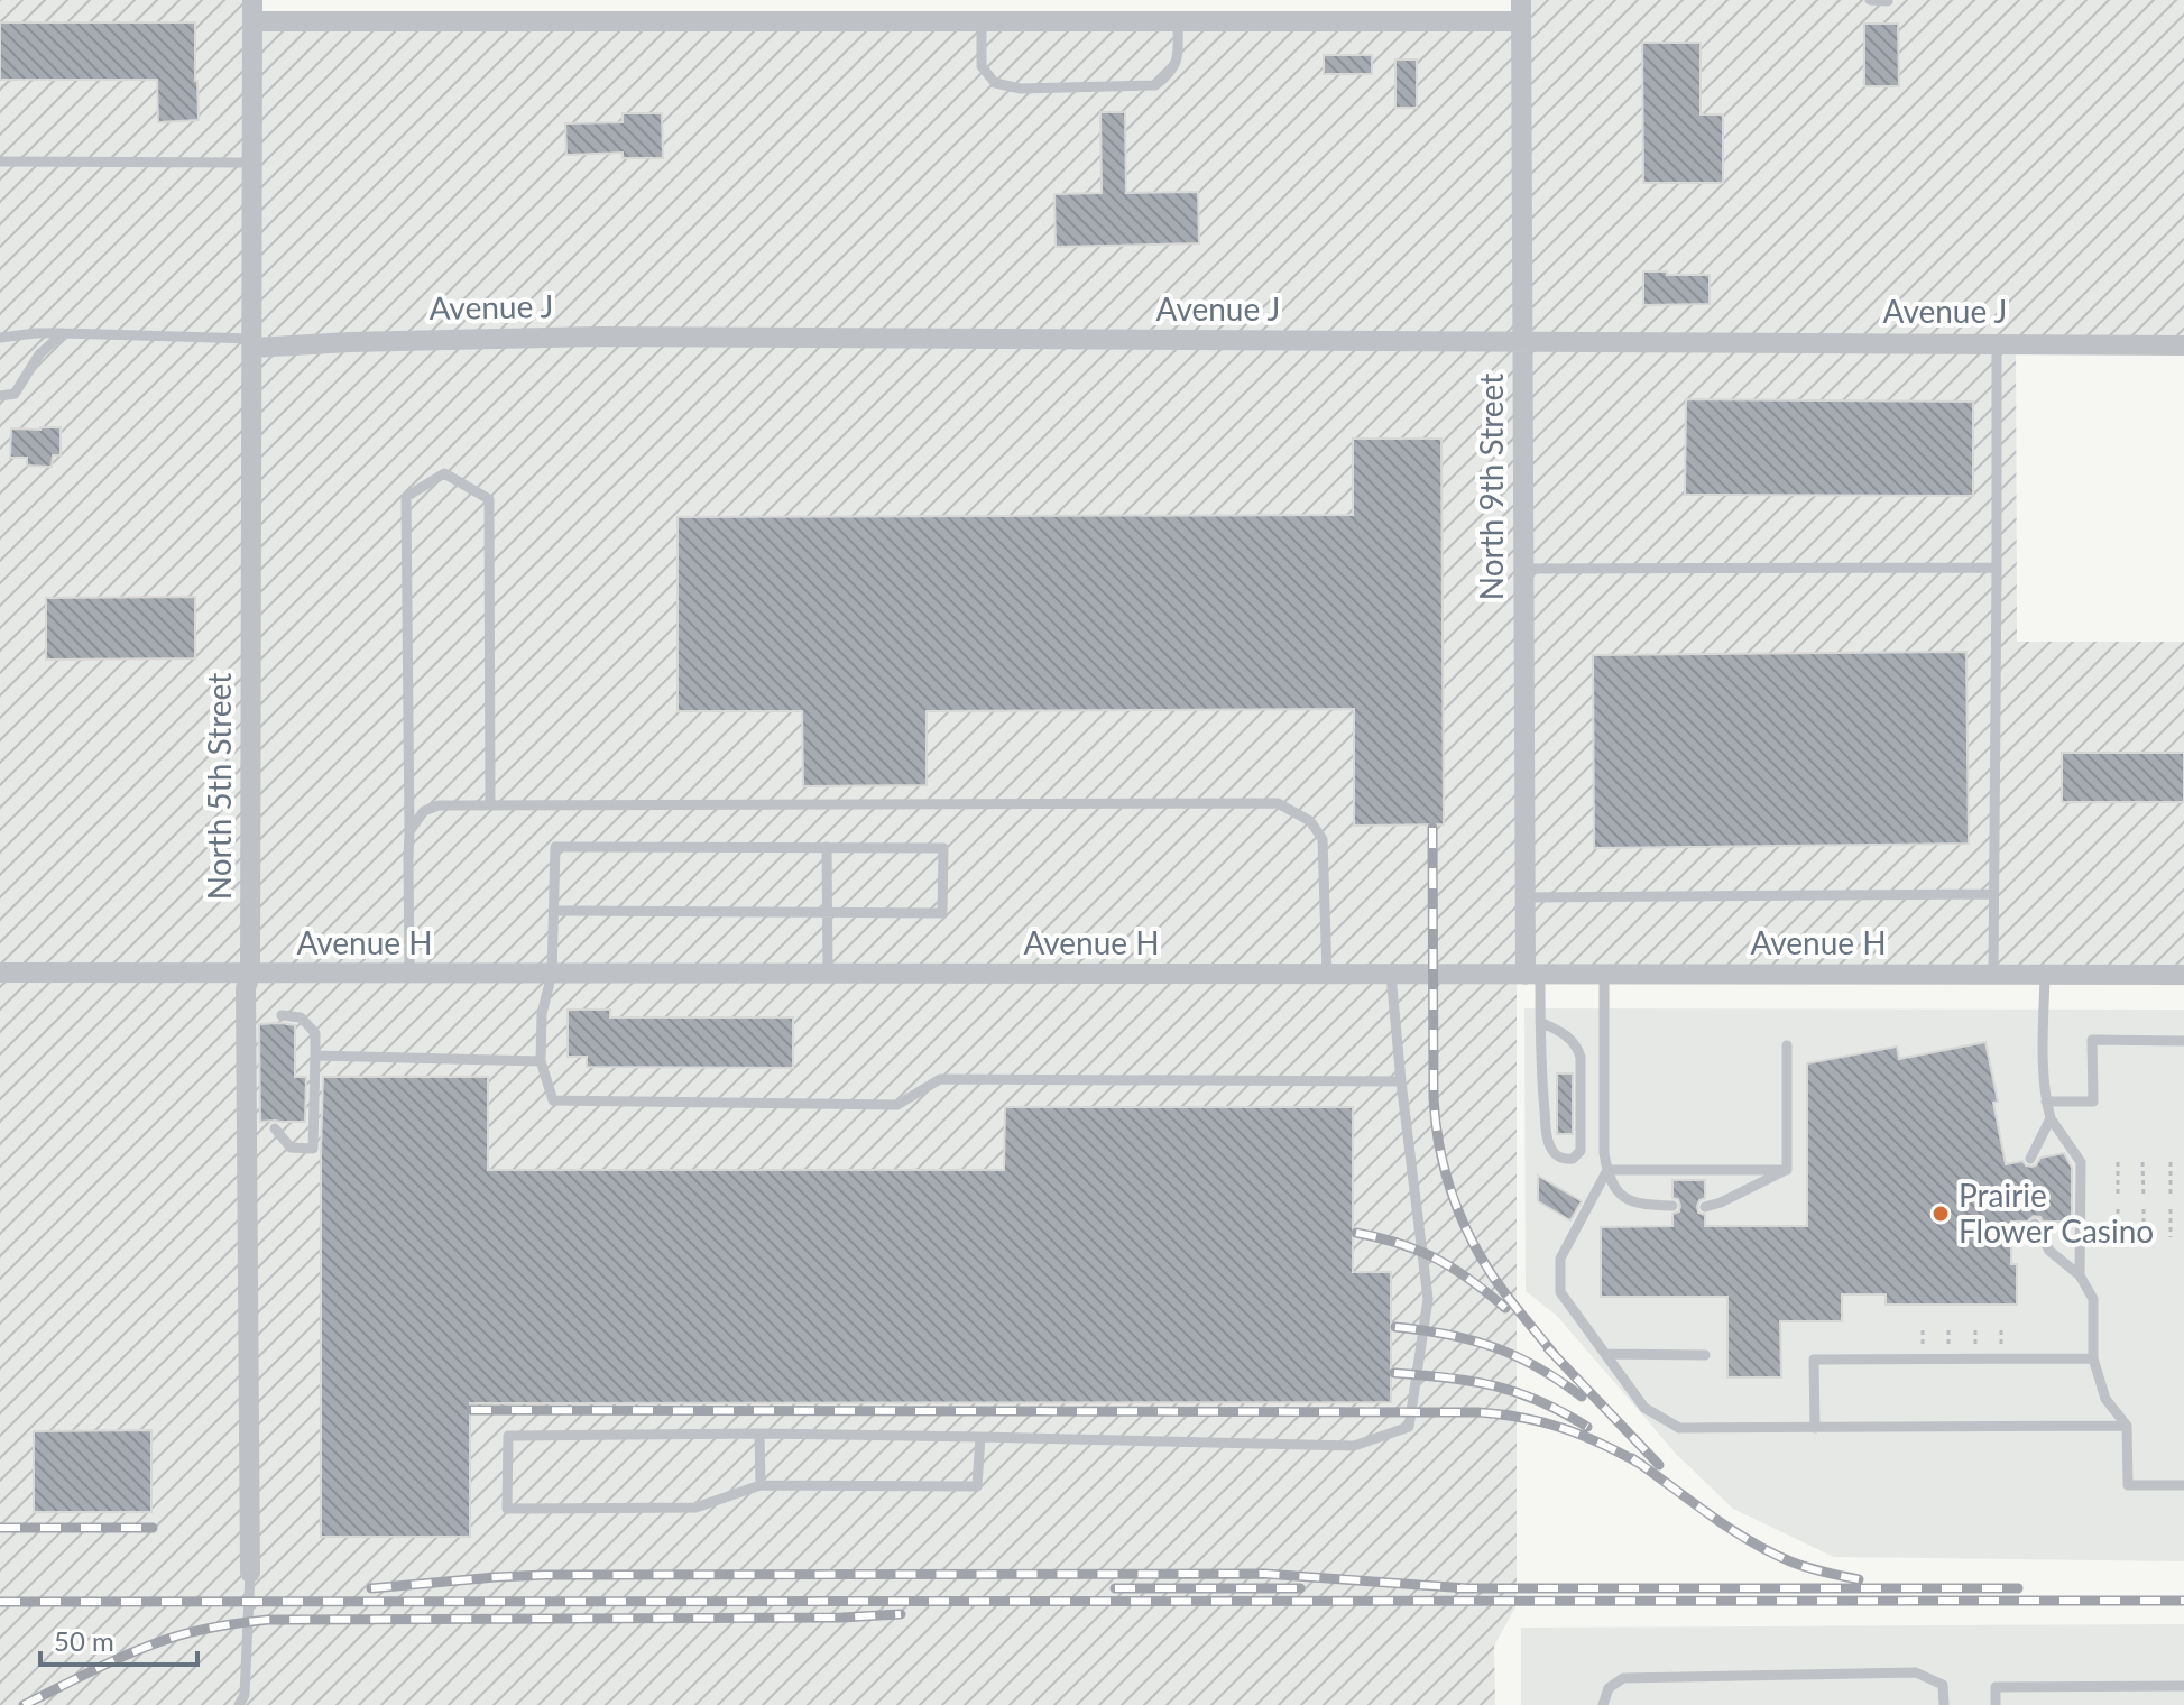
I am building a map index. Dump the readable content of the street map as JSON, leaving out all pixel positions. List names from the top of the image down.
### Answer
{
  "streets": {
    "street": [
      "Avenue J",
      "North 9th Street",
      "North 5th Street",
      "Avenue H"
    ]
  },
  "crossings": [
    ["Avenue J", "North 9th Street"],
    ["Avenue J", "North 5th Street"],
    ["North 9th Street", "Avenue H"],
    ["North 5th Street", "Avenue H"]
  ],
  "places": ["Prairie Flower Casino"],
  "scale_bar": "50 m"
}
